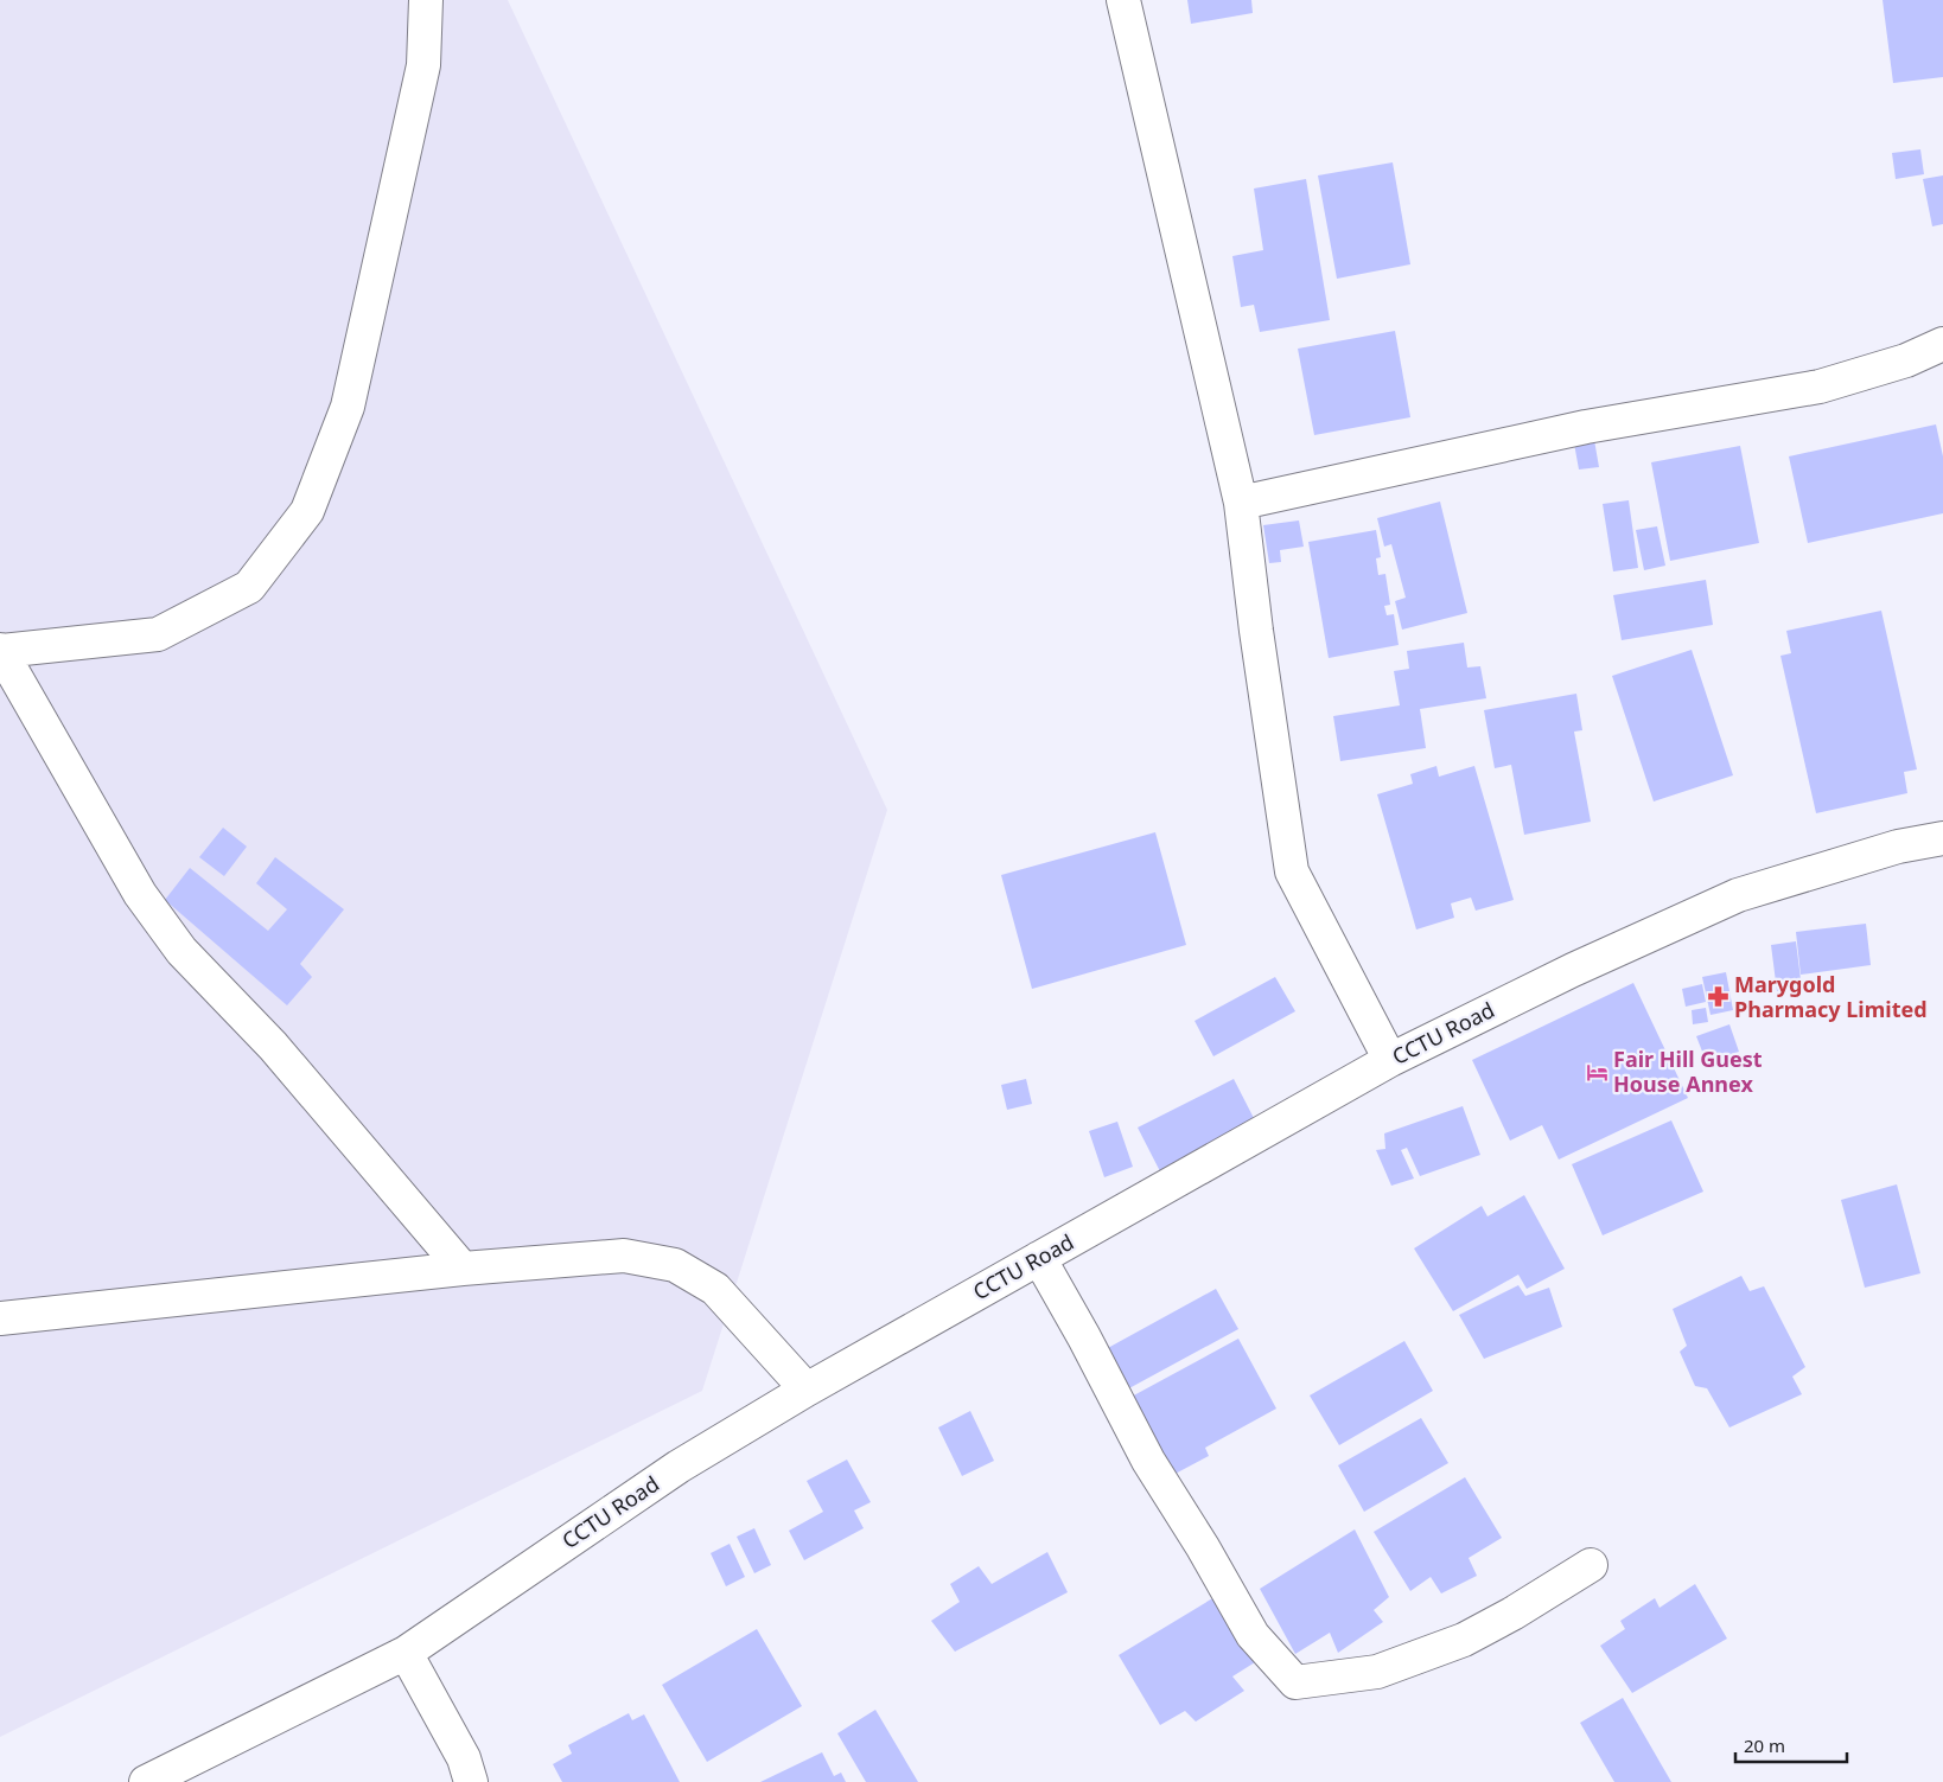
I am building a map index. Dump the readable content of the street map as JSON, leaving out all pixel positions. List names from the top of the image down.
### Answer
{
  "streets": {
    "street": ["CCTU Road"]
  },
  "places": {
    "pharmacy": ["Marygold Pharmacy Limited"],
    "hotel": ["Fair Hill Guest House Annex"]
  },
  "scale_bar": "20 m"
}
